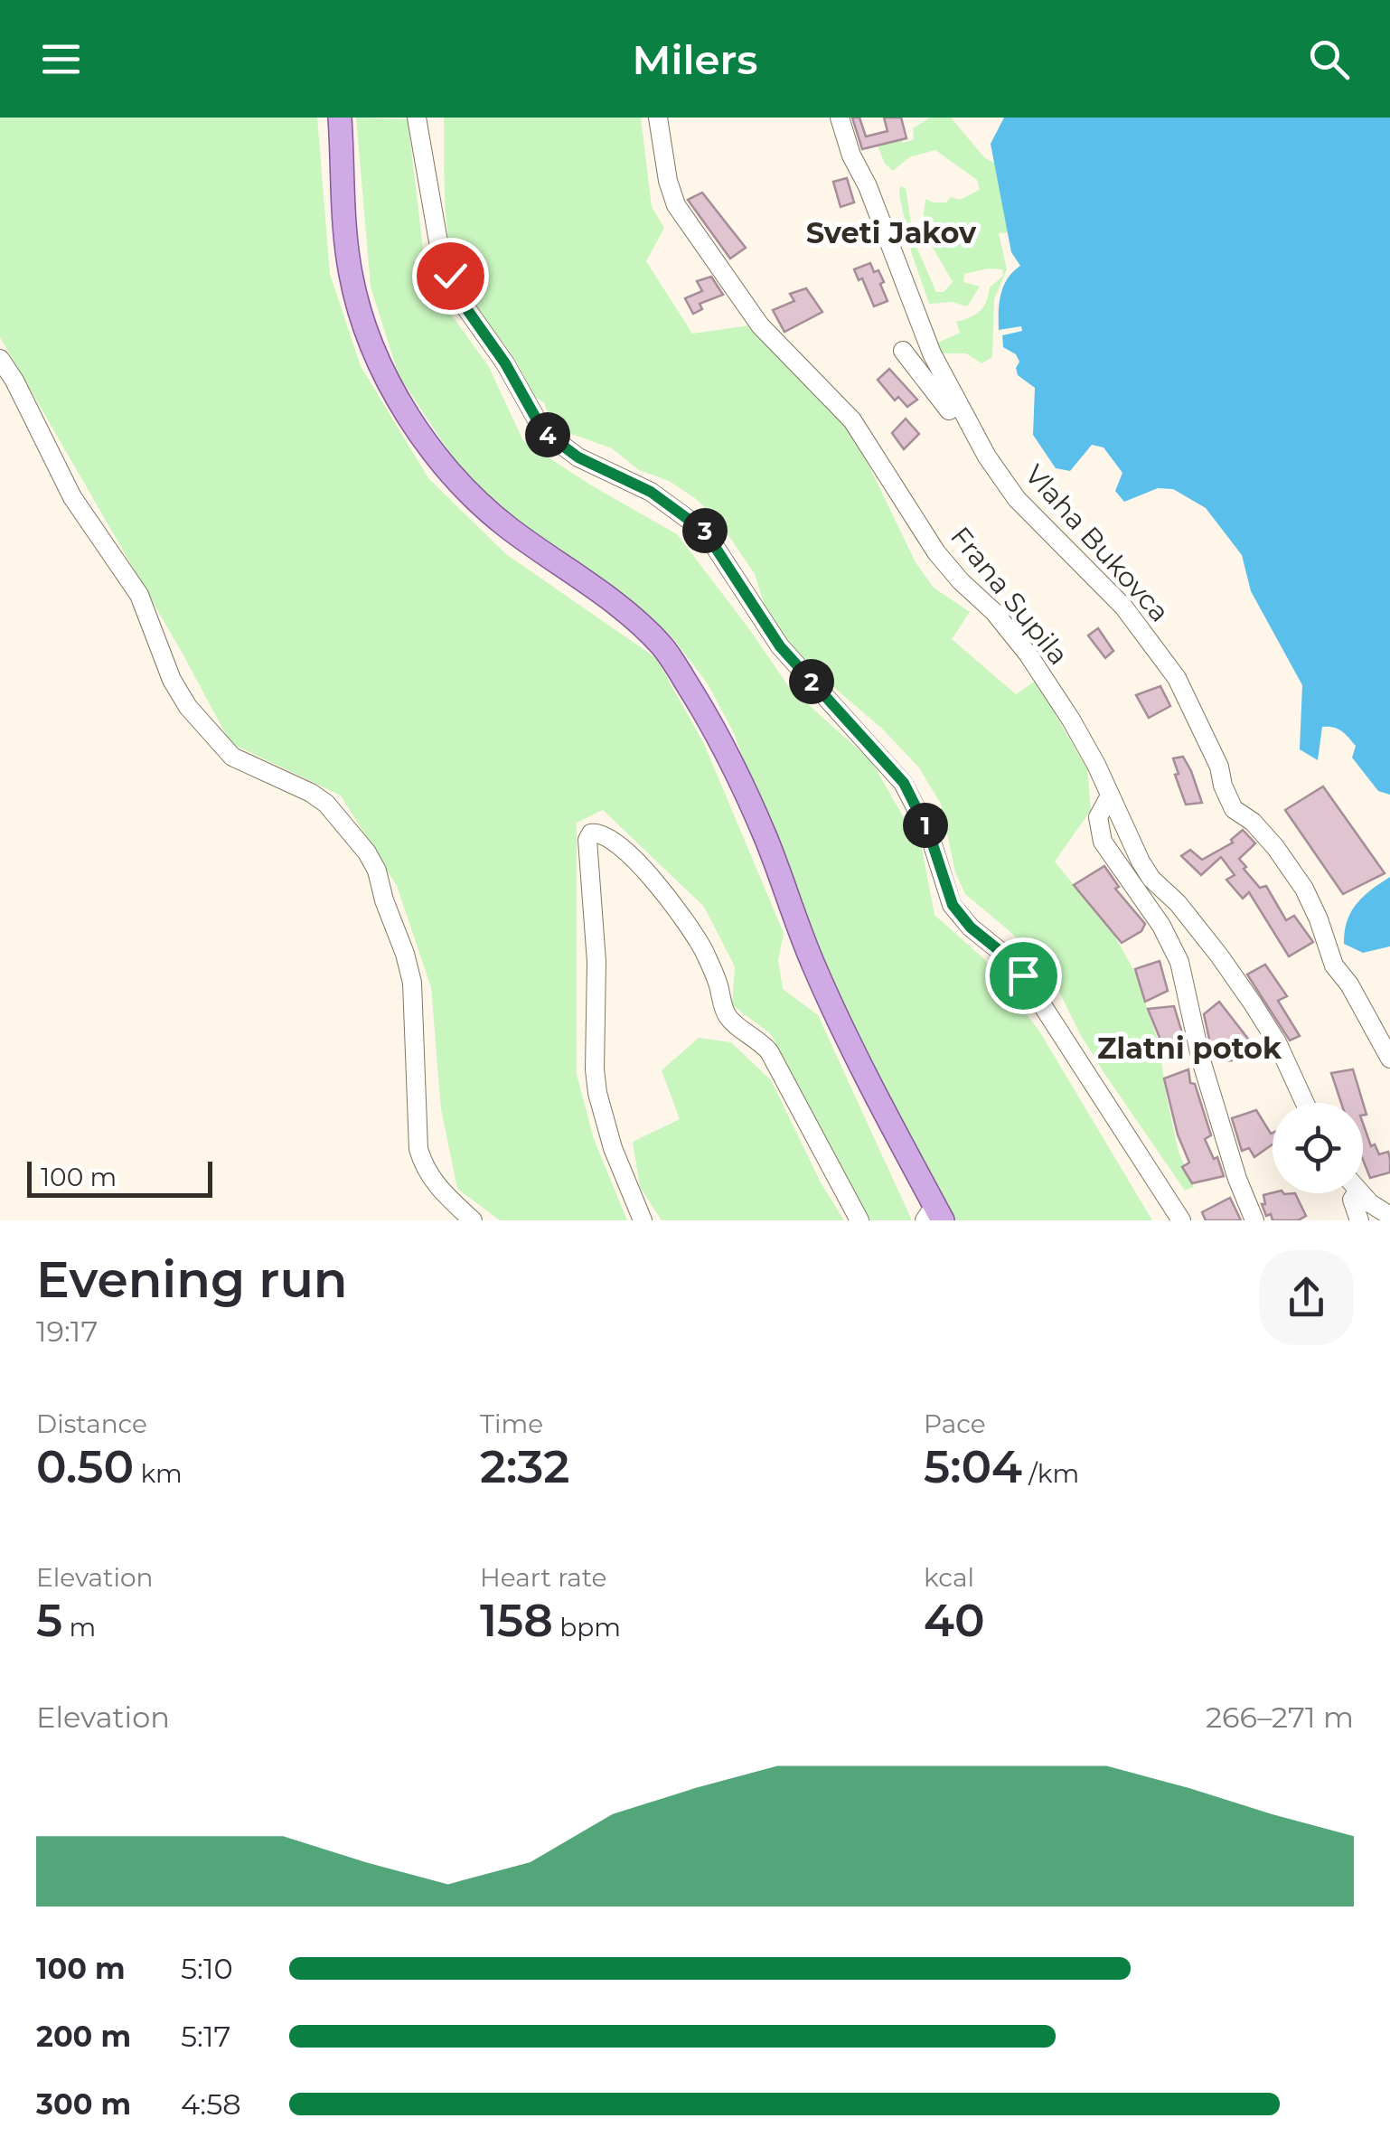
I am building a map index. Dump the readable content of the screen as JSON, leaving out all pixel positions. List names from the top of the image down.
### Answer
{
  "streets": {
    "street": ["Vlaha Bukovca", "Frana Supila"]
  },
  "districts": ["Sveti Jakov", "Zlatni potok"],
  "scale_bar": "100 m",
  "page": {
    "header": "Milers",
    "pins": [
      "4",
      "3",
      "2",
      "1"
    ],
    "scale": "100 m",
    "heading": ["Evening run", "19:17"],
    "stats": [
      ["Distance", "0.50 km"],
      ["Time", "2:32"],
      ["Pace", "5:04 /km"],
      ["Elevation", "5 m"],
      ["Heart rate", "158 bpm"],
      ["kcal", "40"]
    ],
    "chart": ["Elevation", "266–271 m"],
    "list": [
      {
        "name": "100 m",
        "note": "5:10"
      },
      {
        "name": "200 m",
        "note": "5:17"
      },
      {
        "name": "300 m",
        "note": "4:58"
      }
    ]
  }
}
